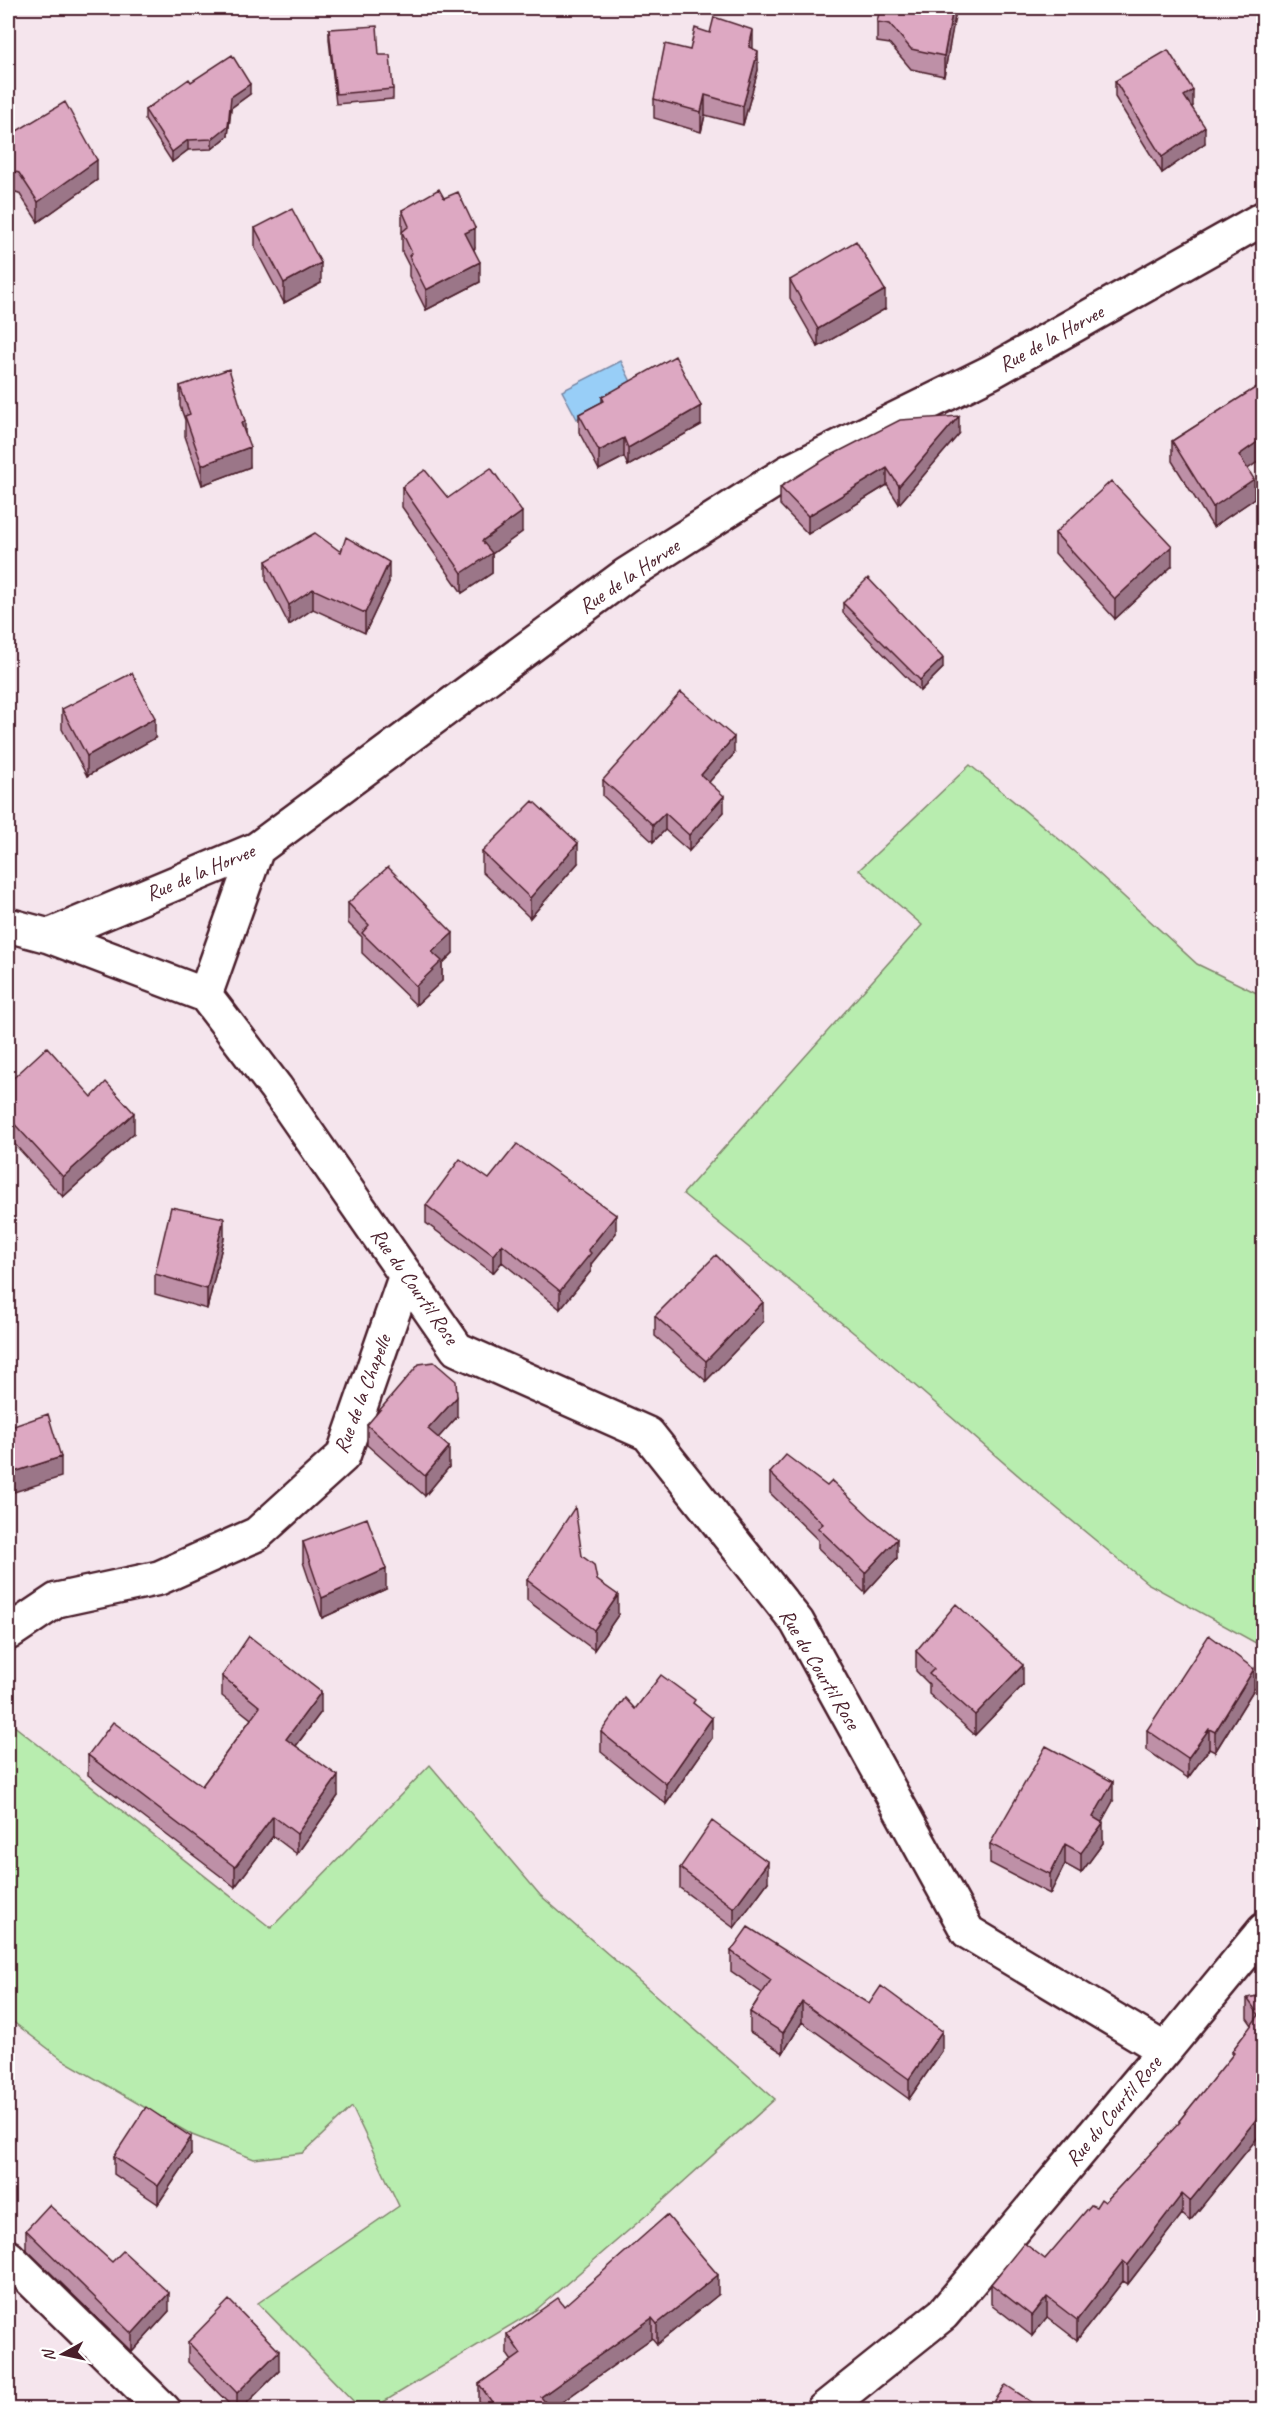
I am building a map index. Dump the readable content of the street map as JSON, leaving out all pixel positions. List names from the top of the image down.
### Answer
{
  "streets": {
    "street": ["Rue de la Horvee", "Rue du Courtil Rose", "Rue de la Chapelle"]
  },
  "crossings": [
    ["Rue du Courtil Rose", "Rue de la Chapelle"]
  ],
  "north": "left"
}
